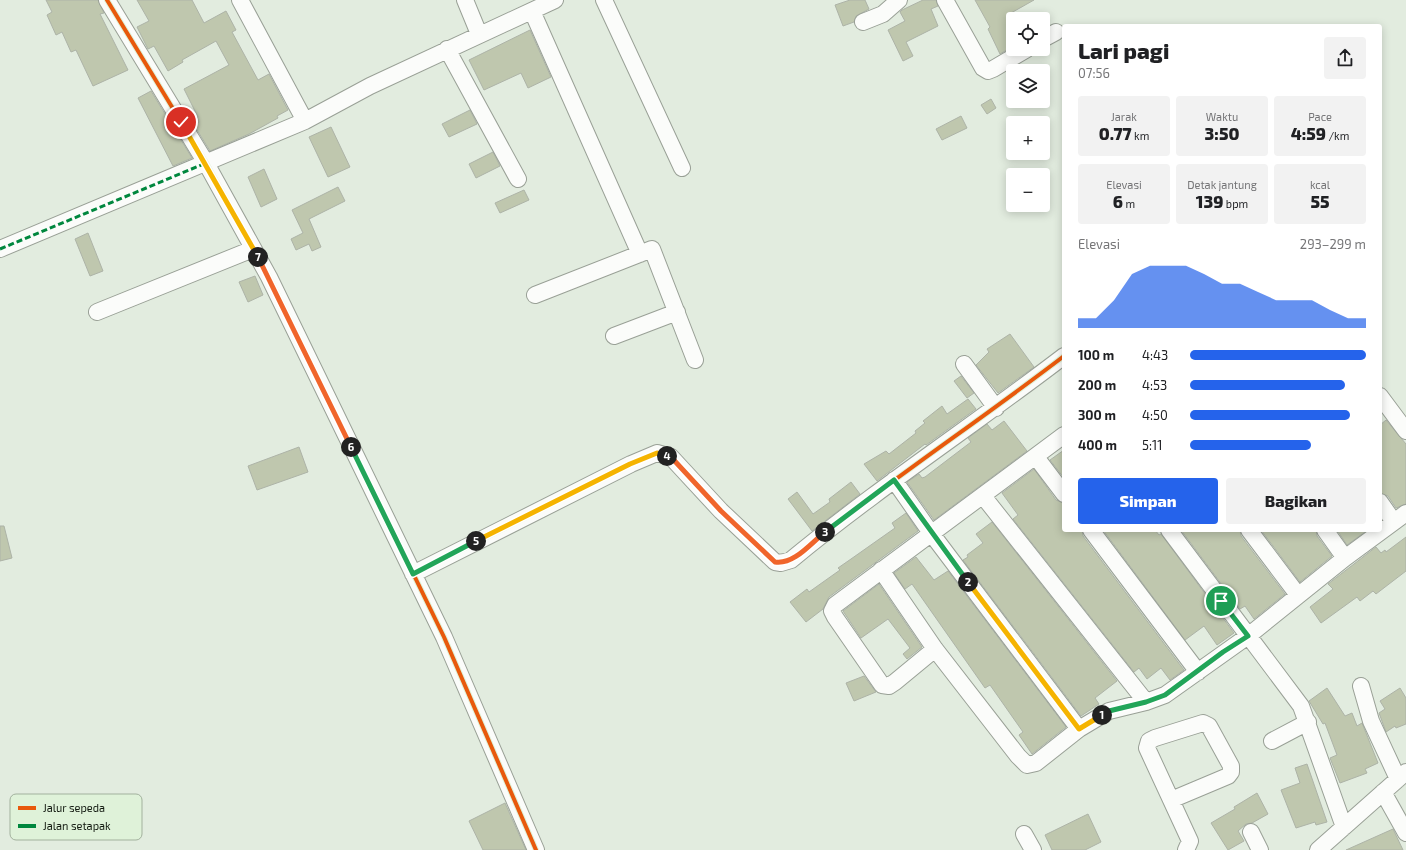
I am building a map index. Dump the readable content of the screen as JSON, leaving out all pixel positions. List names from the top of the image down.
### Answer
{
  "legend": ["Jalur sepeda", "Jalan setapak"],
  "page": {
    "map_buttons": ["+", "−"],
    "heading": ["Lari pagi", "07:56"],
    "stats": [
      ["Jarak", "0.77 km"],
      ["Waktu", "3:50"],
      ["Pace", "4:59 /km"],
      ["Elevasi", "6 m"],
      ["Detak jantung", "139 bpm"],
      ["kcal", "55"]
    ],
    "chart": ["Elevasi", "293–299 m"],
    "pins": [
      "7",
      "6",
      "4",
      "3",
      "5",
      "2",
      "1"
    ],
    "list": [
      {
        "name": "100 m",
        "note": "4:43"
      },
      {
        "name": "200 m",
        "note": "4:53"
      },
      {
        "name": "300 m",
        "note": "4:50"
      },
      {
        "name": "400 m",
        "note": "5:11"
      }
    ],
    "buttons": ["Simpan", "Bagikan"]
  }
}
